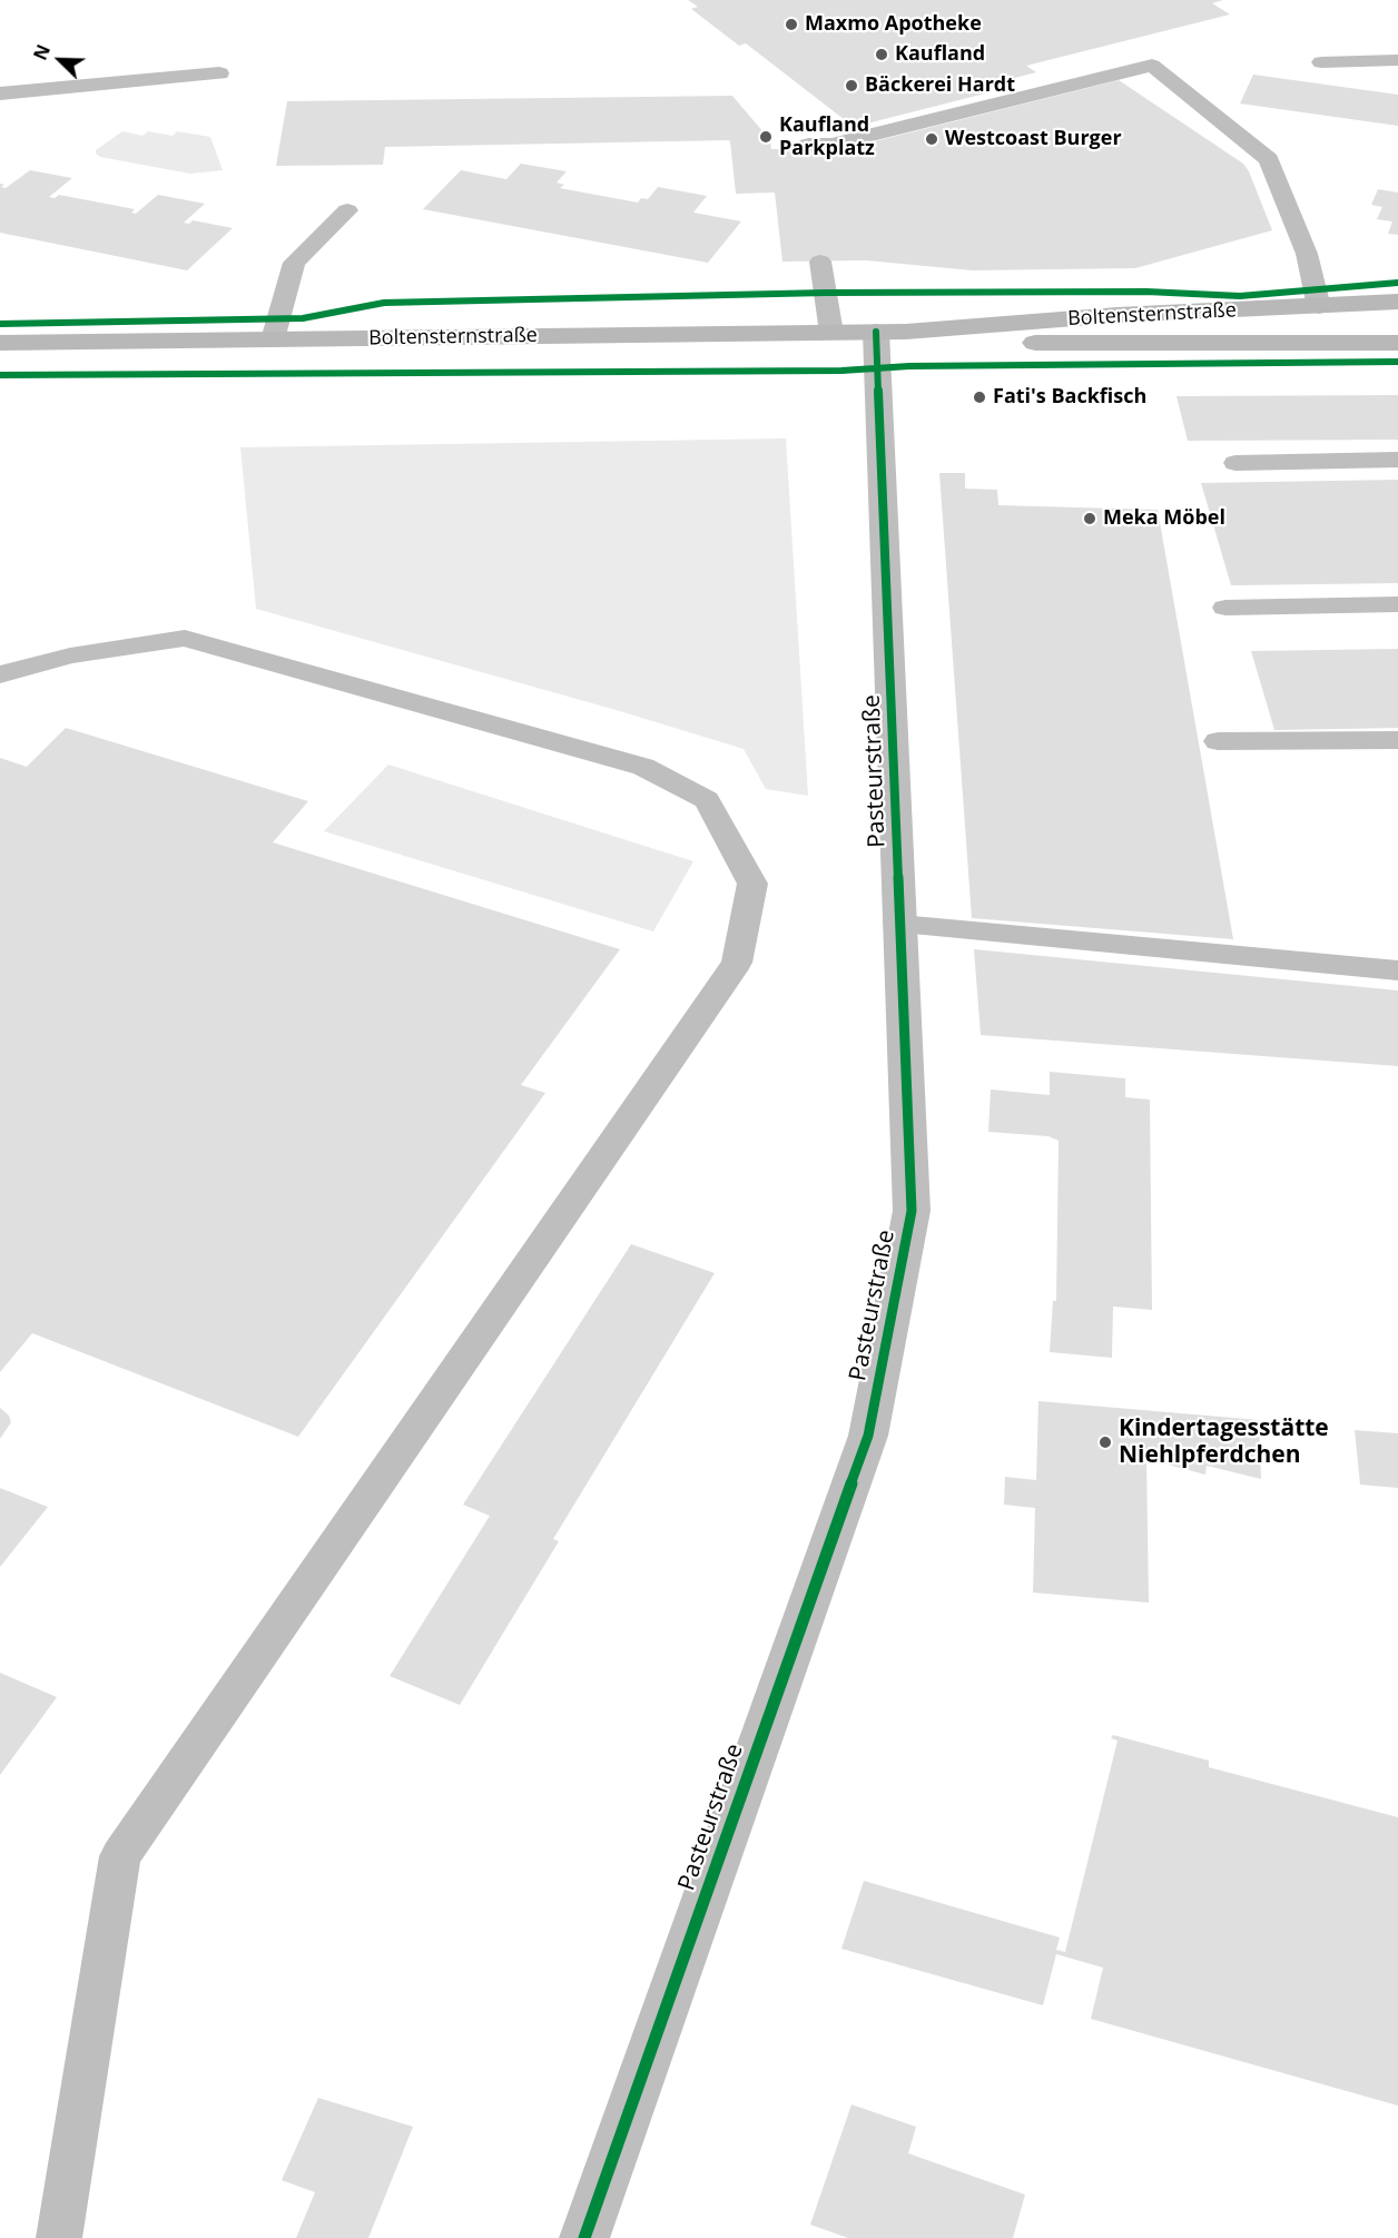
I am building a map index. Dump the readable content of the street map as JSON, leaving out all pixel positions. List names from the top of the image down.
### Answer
{
  "streets": {
    "main road": ["Boltensternstraße"],
    "street": ["Pasteurstraße"]
  },
  "crossings": [
    ["Boltensternstraße", "Pasteurstraße"]
  ],
  "places": [
    "Maxmo Apotheke",
    "Kaufland",
    "Bäckerei Hardt",
    "Kaufland Parkplatz",
    "Westcoast Burger",
    "Fati's Backfisch",
    "Meka Möbel",
    "Kindertagesstätte Niehlpferdchen"
  ],
  "north": "top left"
}
